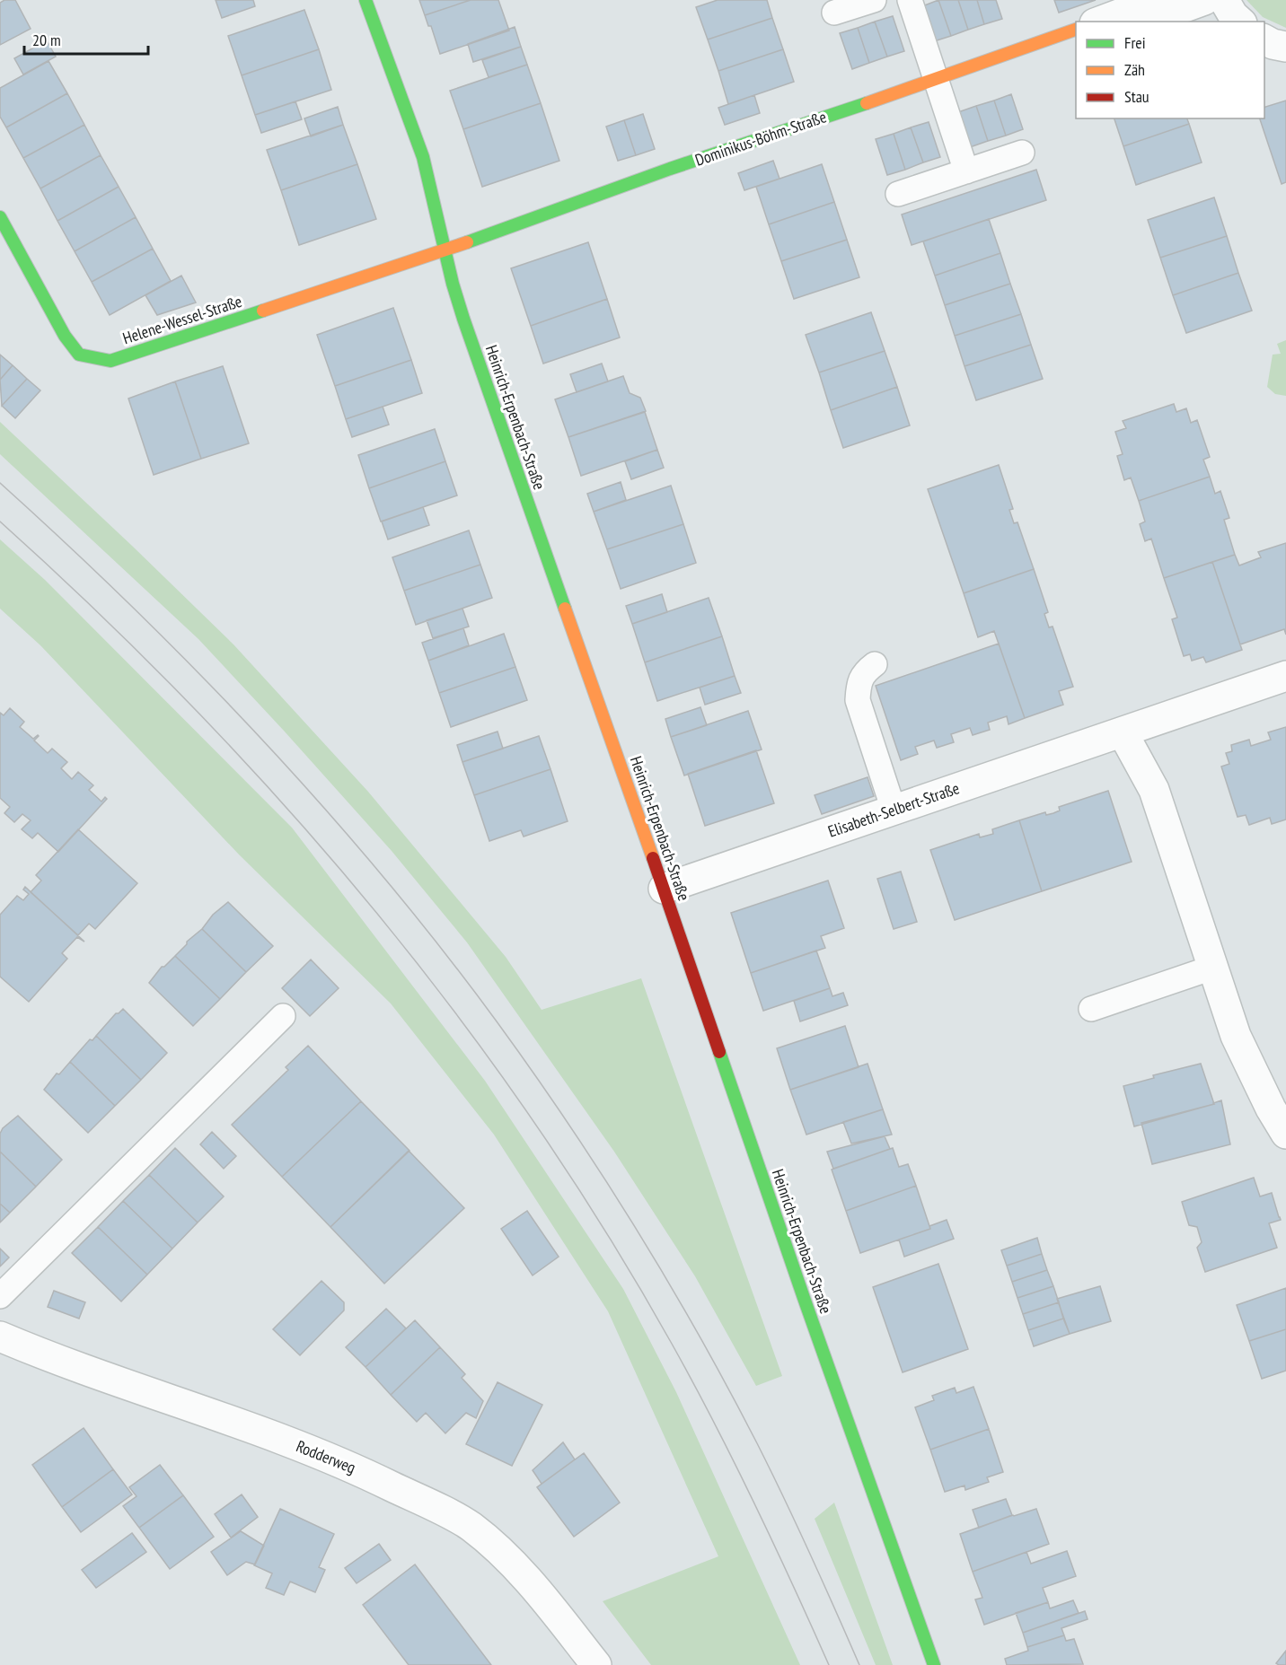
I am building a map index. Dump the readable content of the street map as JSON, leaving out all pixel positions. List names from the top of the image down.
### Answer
{
  "streets": {
    "street": [
      "Dominikus-Böhm-Straße",
      "Helene-Wessel-Straße",
      "Heinrich-Erpenbach-Straße",
      "Elisabeth-Selbert-Straße",
      "Rodderweg"
    ]
  },
  "crossings": [
    ["Dominikus-Böhm-Straße", "Helene-Wessel-Straße"],
    ["Dominikus-Böhm-Straße", "Heinrich-Erpenbach-Straße"],
    ["Helene-Wessel-Straße", "Heinrich-Erpenbach-Straße"],
    ["Heinrich-Erpenbach-Straße", "Elisabeth-Selbert-Straße"]
  ],
  "legend": ["Frei", "Zäh", "Stau"],
  "scale_bar": "20 m"
}
